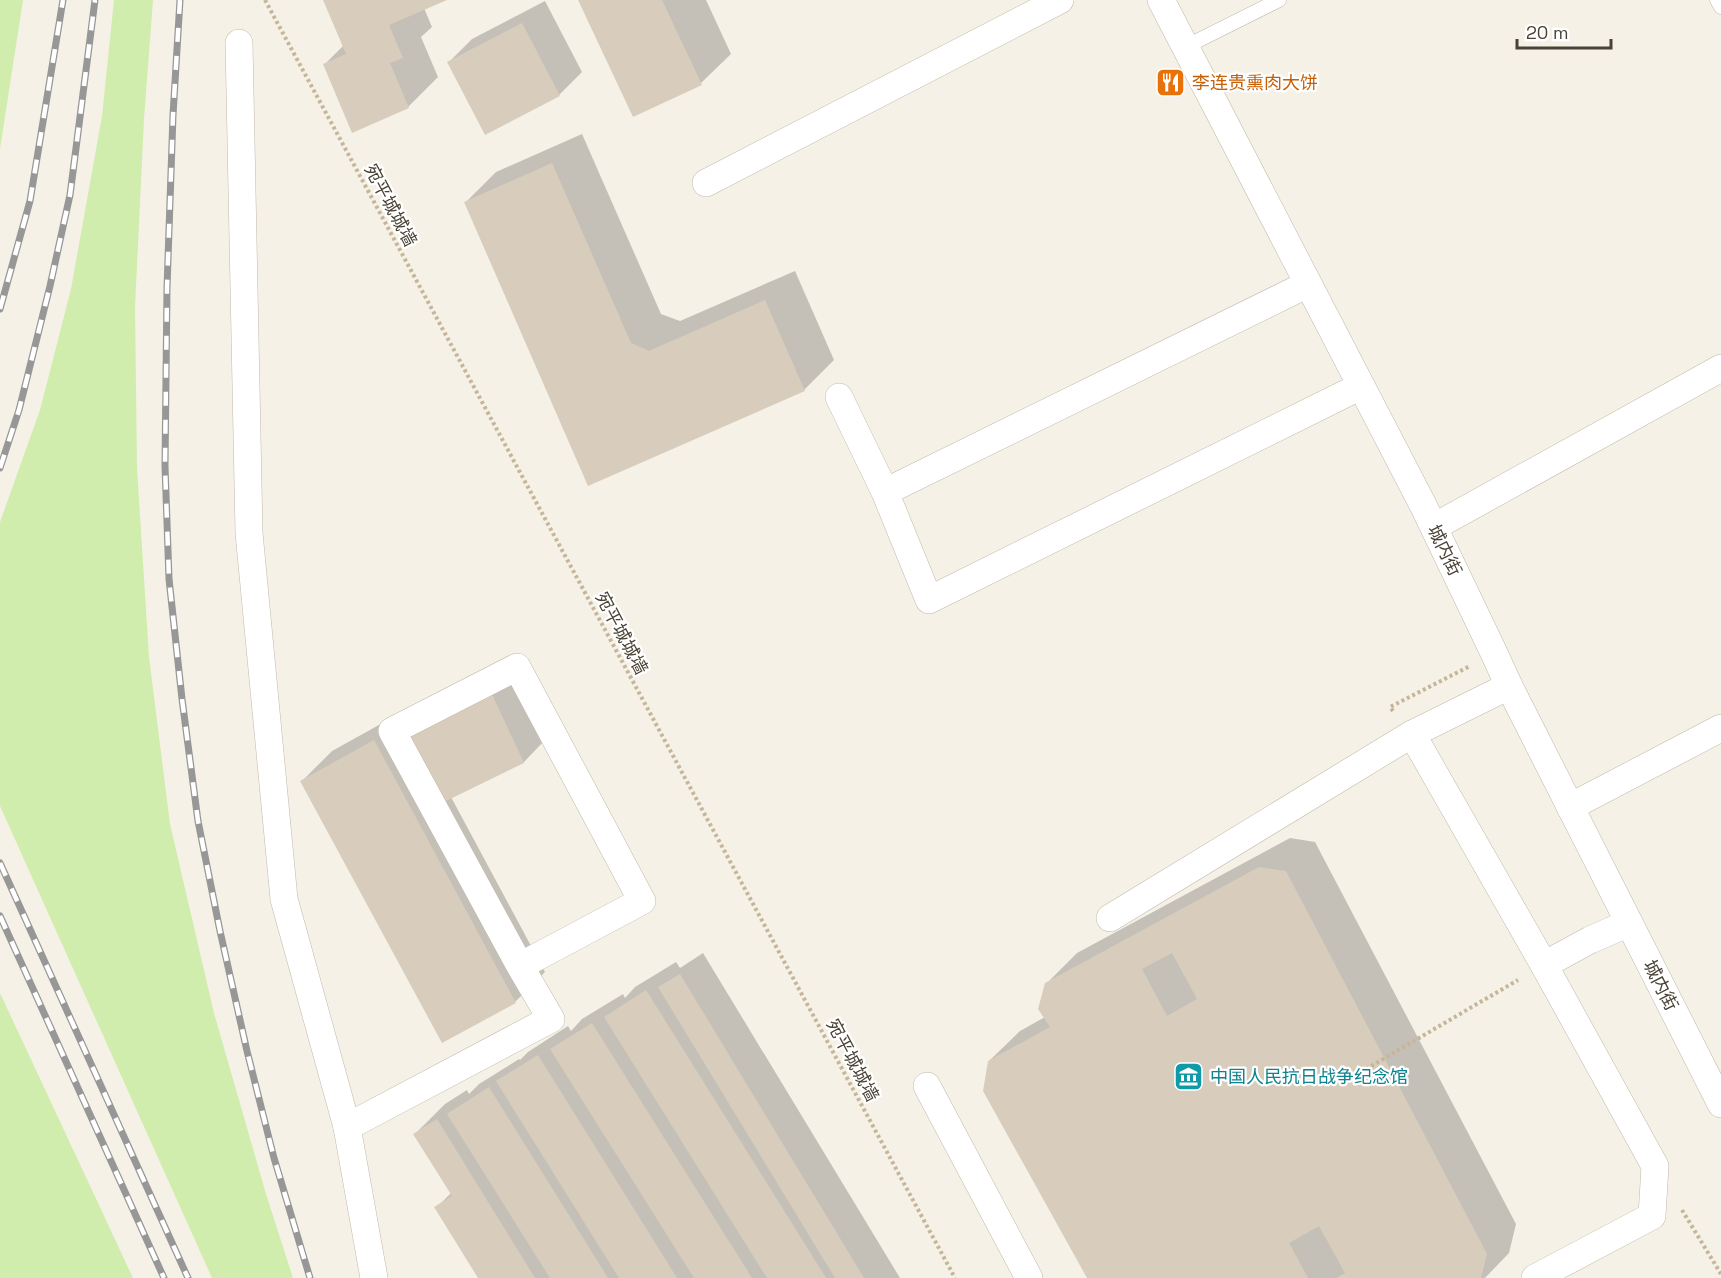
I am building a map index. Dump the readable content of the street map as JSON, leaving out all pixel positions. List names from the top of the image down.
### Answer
{
  "streets": {
    "street": ["城内街"],
    "path": ["宛平城城墙"]
  },
  "places": {
    "restaurant": ["李连贵熏肉大饼"],
    "museum": ["中国人民抗日战争纪念馆"]
  },
  "scale_bar": "20 m"
}
